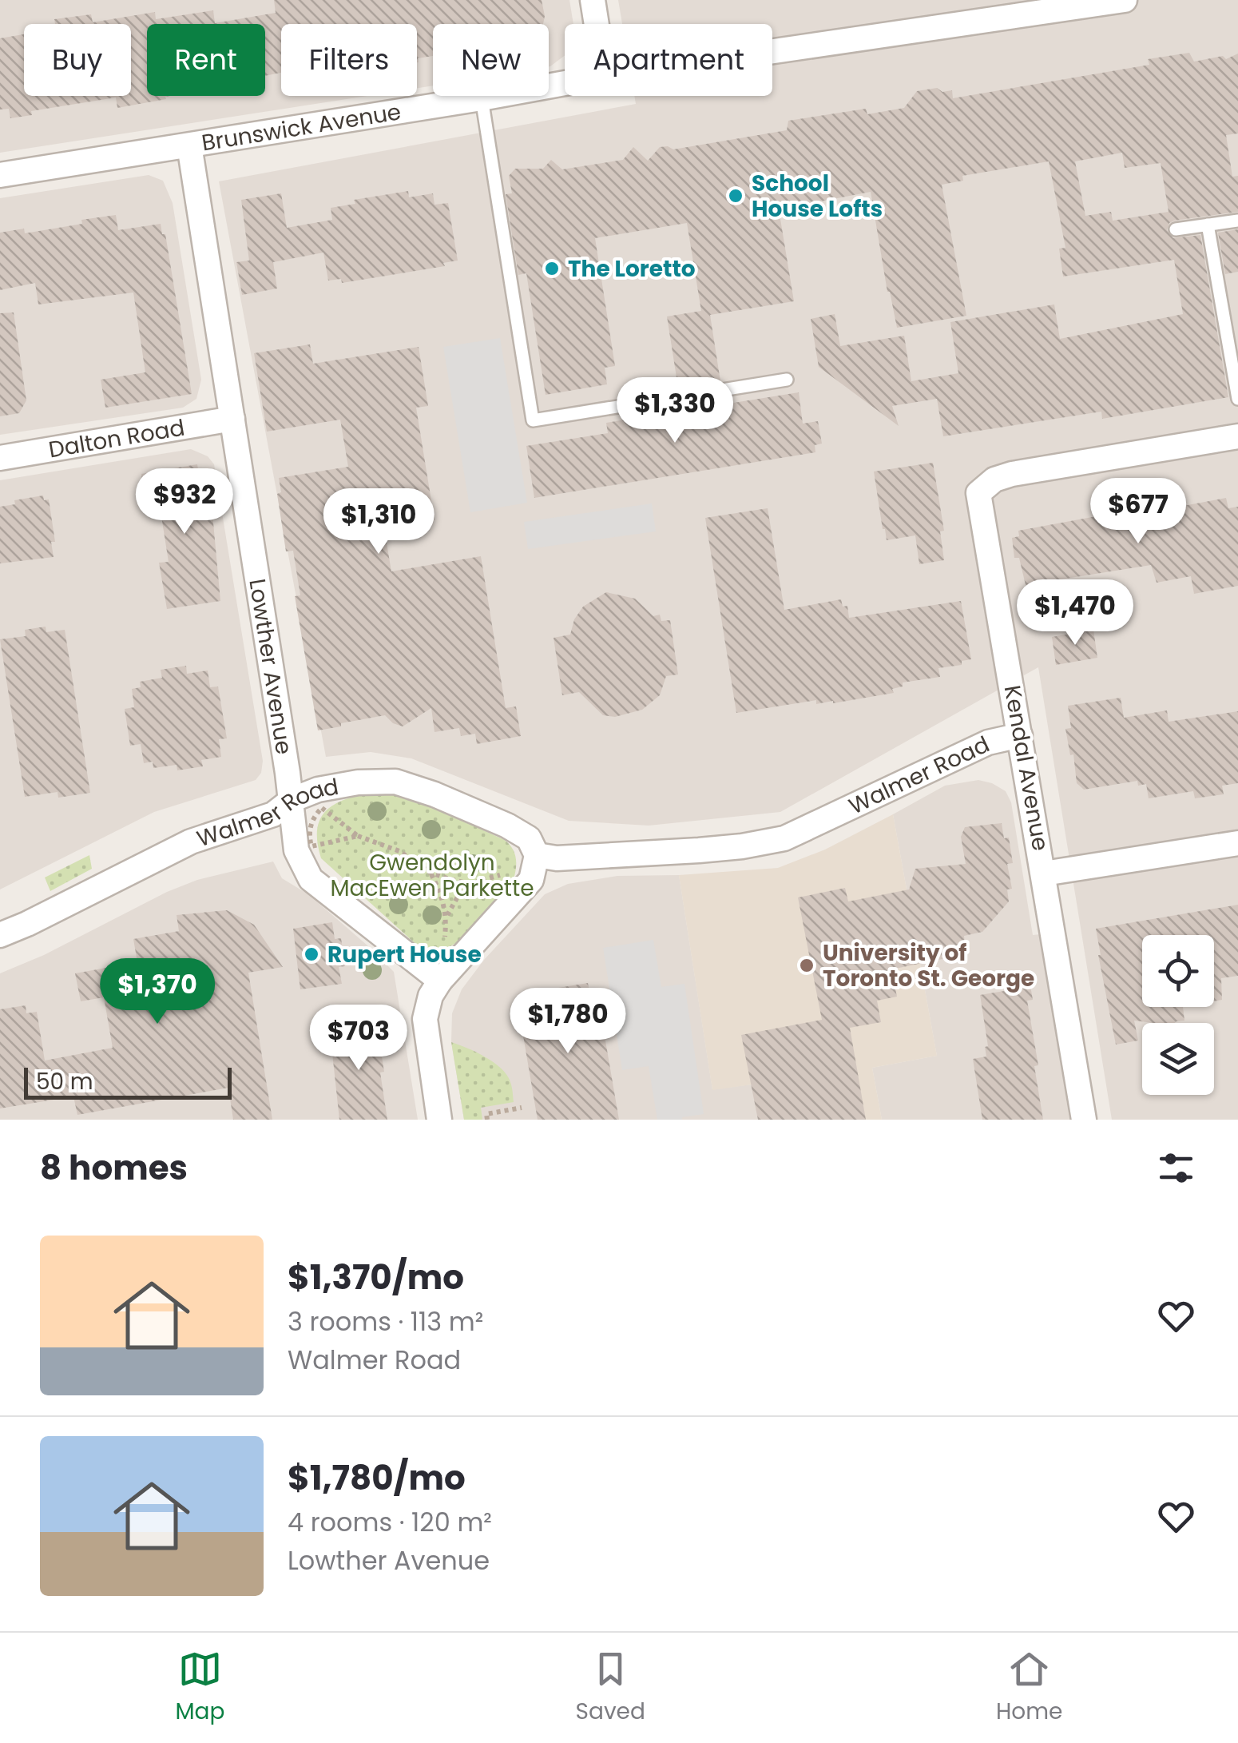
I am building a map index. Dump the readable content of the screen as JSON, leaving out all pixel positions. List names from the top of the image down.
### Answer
{
  "streets": {
    "street": [
      "Brunswick Avenue",
      "Dalton Road",
      "Lowther Avenue",
      "Kendal Avenue",
      "Walmer Road"
    ]
  },
  "crossings": [
    ["Brunswick Avenue", "Lowther Avenue"],
    ["Dalton Road", "Lowther Avenue"],
    ["Lowther Avenue", "Walmer Road"],
    ["Kendal Avenue", "Walmer Road"]
  ],
  "parks": ["Gwendolyn MacEwen Parkette"],
  "places": [
    "School House Lofts",
    "The Loretto",
    "Rupert House",
    "University of Toronto St. George"
  ],
  "scale_bar": "50 m",
  "page": {
    "chip": [
      "Buy",
      "Rent",
      "Filters",
      "New",
      "Apartment"
    ],
    "price": [
      "$1,330",
      "$932",
      "$677",
      "$1,310",
      "$1,470",
      "$1,370",
      "$1,780",
      "$703"
    ],
    "scale": "50 m",
    "heading": "8 homes",
    "list": [
      {
        "name": "$1,370/mo",
        "note": "3 rooms · 113 m² · Walmer Road"
      },
      {
        "name": "$1,780/mo",
        "note": "4 rooms · 120 m² · Lowther Avenue"
      }
    ],
    "tabs": ["Map", "Saved", "Home"]
  }
}
